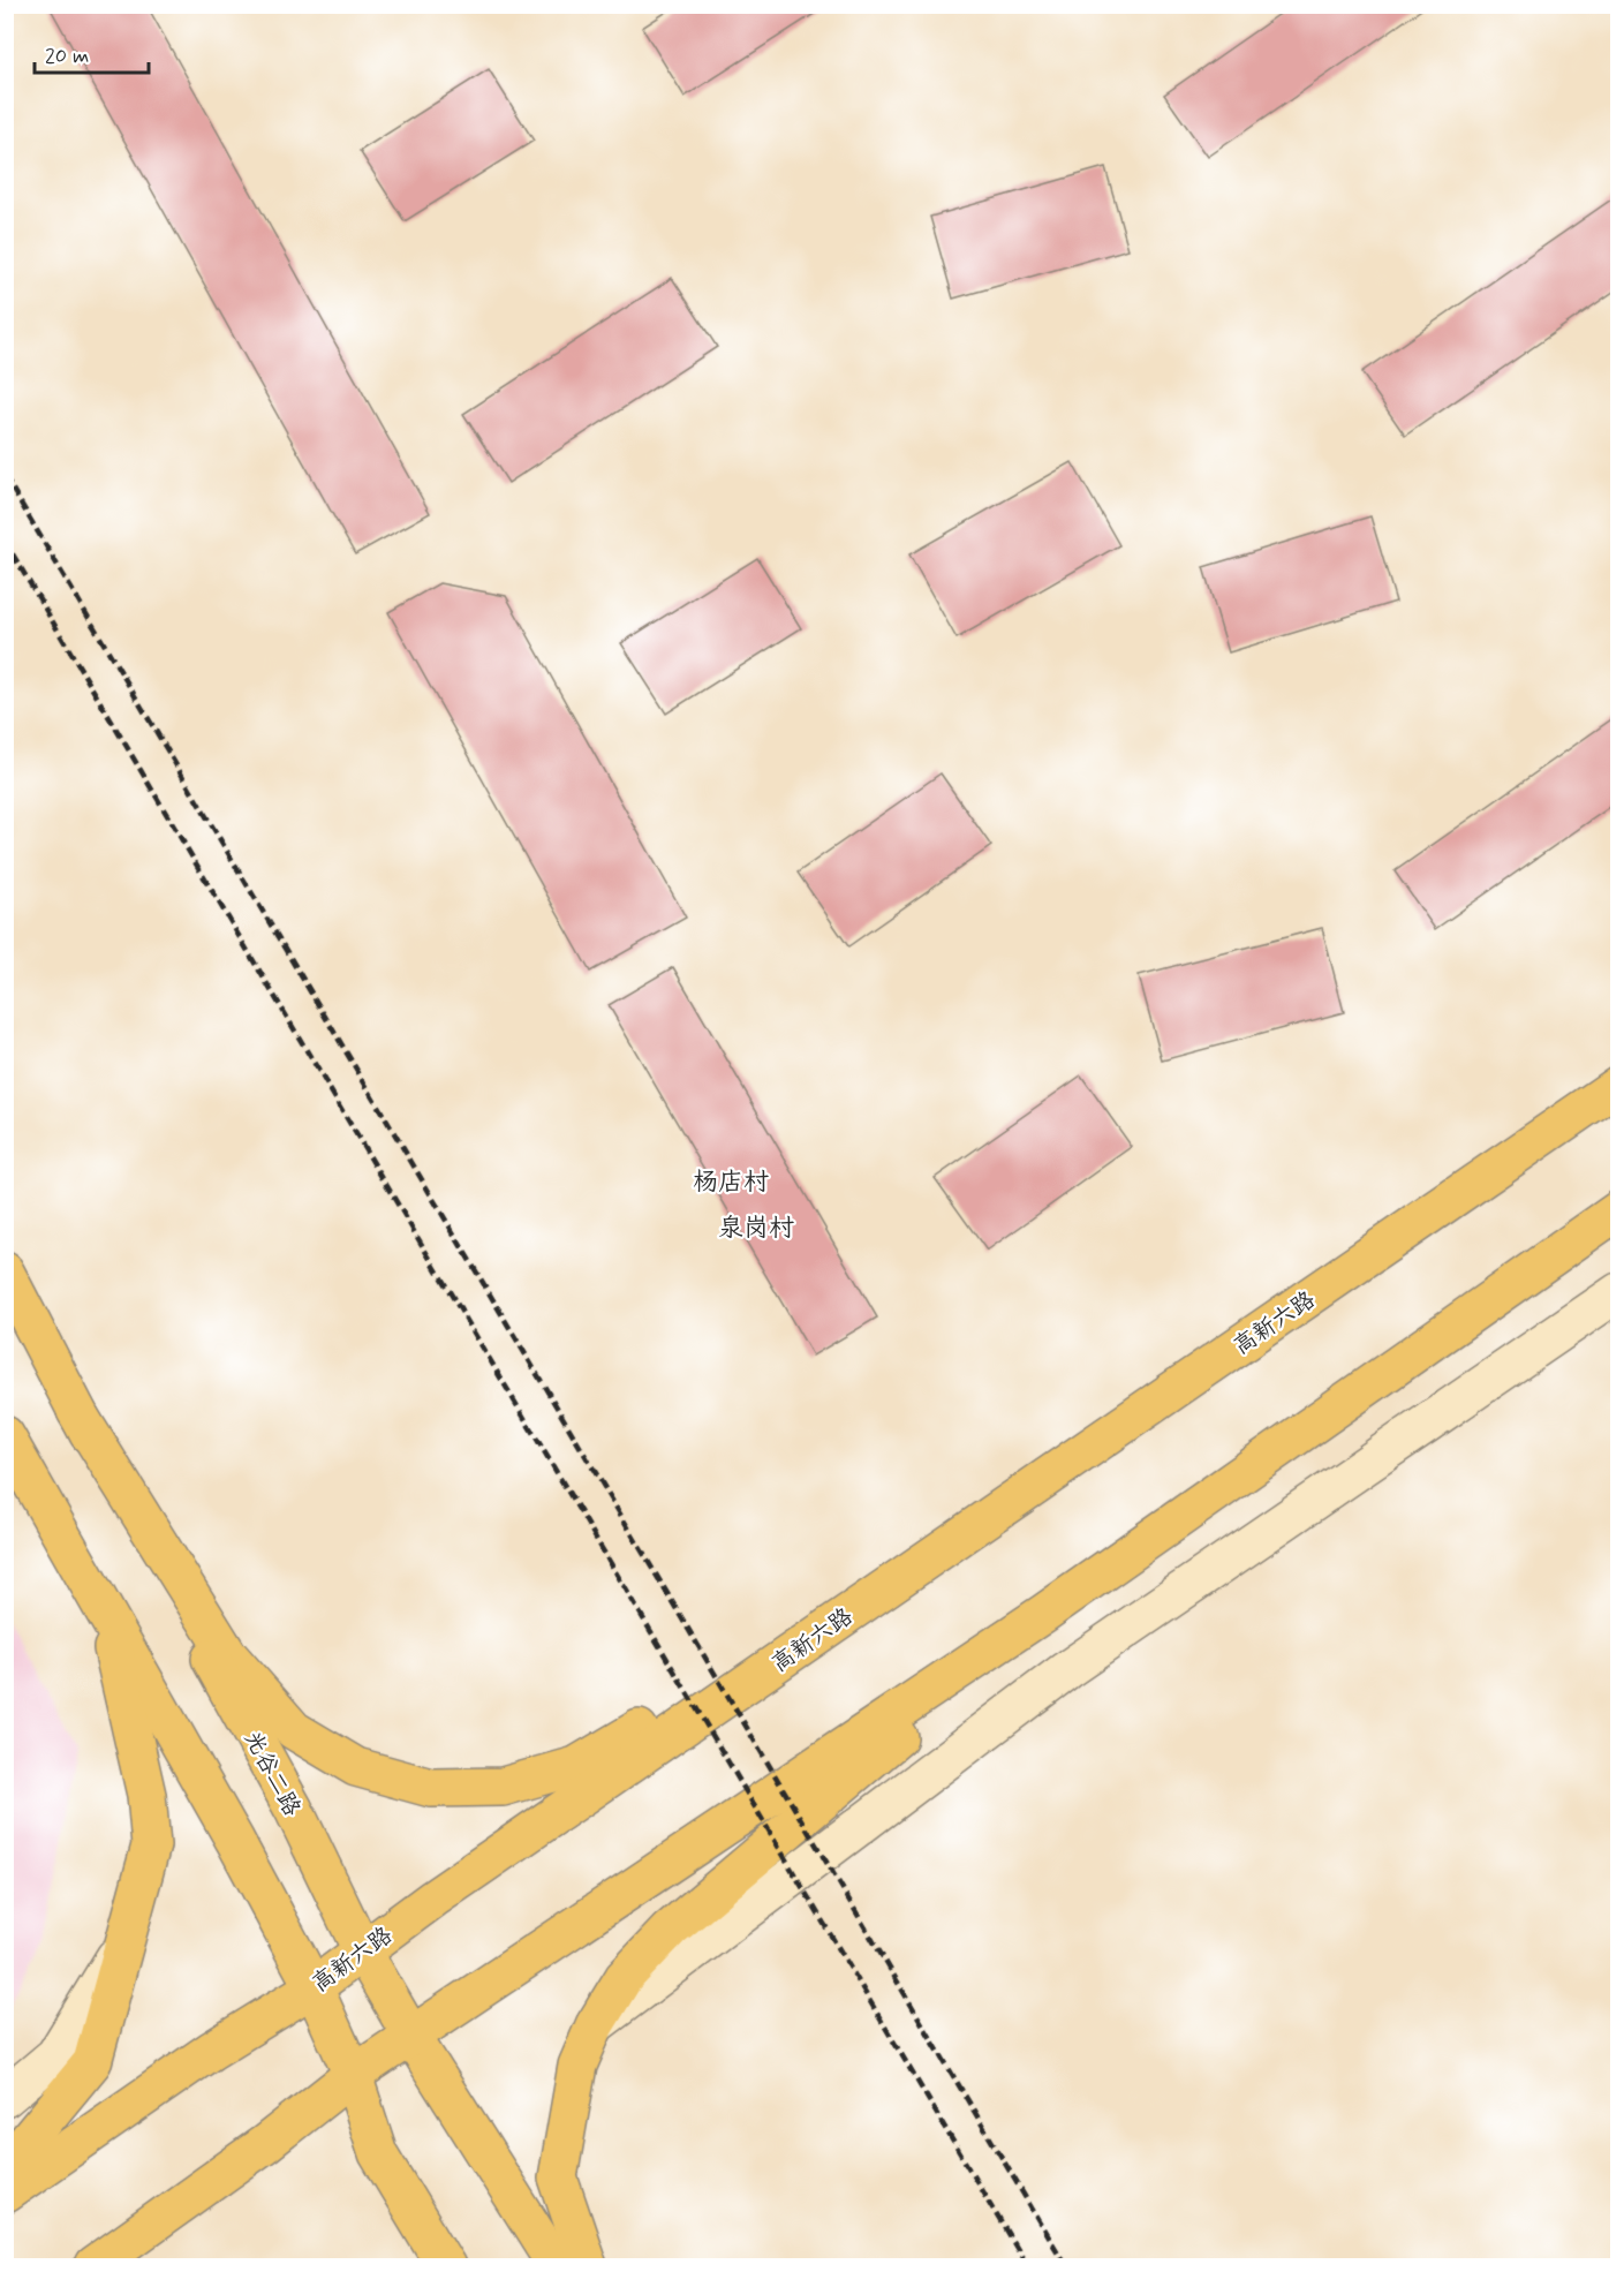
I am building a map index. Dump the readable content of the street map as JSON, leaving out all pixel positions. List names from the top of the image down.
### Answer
{
  "streets": {
    "main road": ["高新六路", "光谷二路"]
  },
  "crossings": [
    ["高新六路", "光谷二路"]
  ],
  "districts": ["杨店村", "泉岗村"],
  "scale_bar": "20 m"
}
